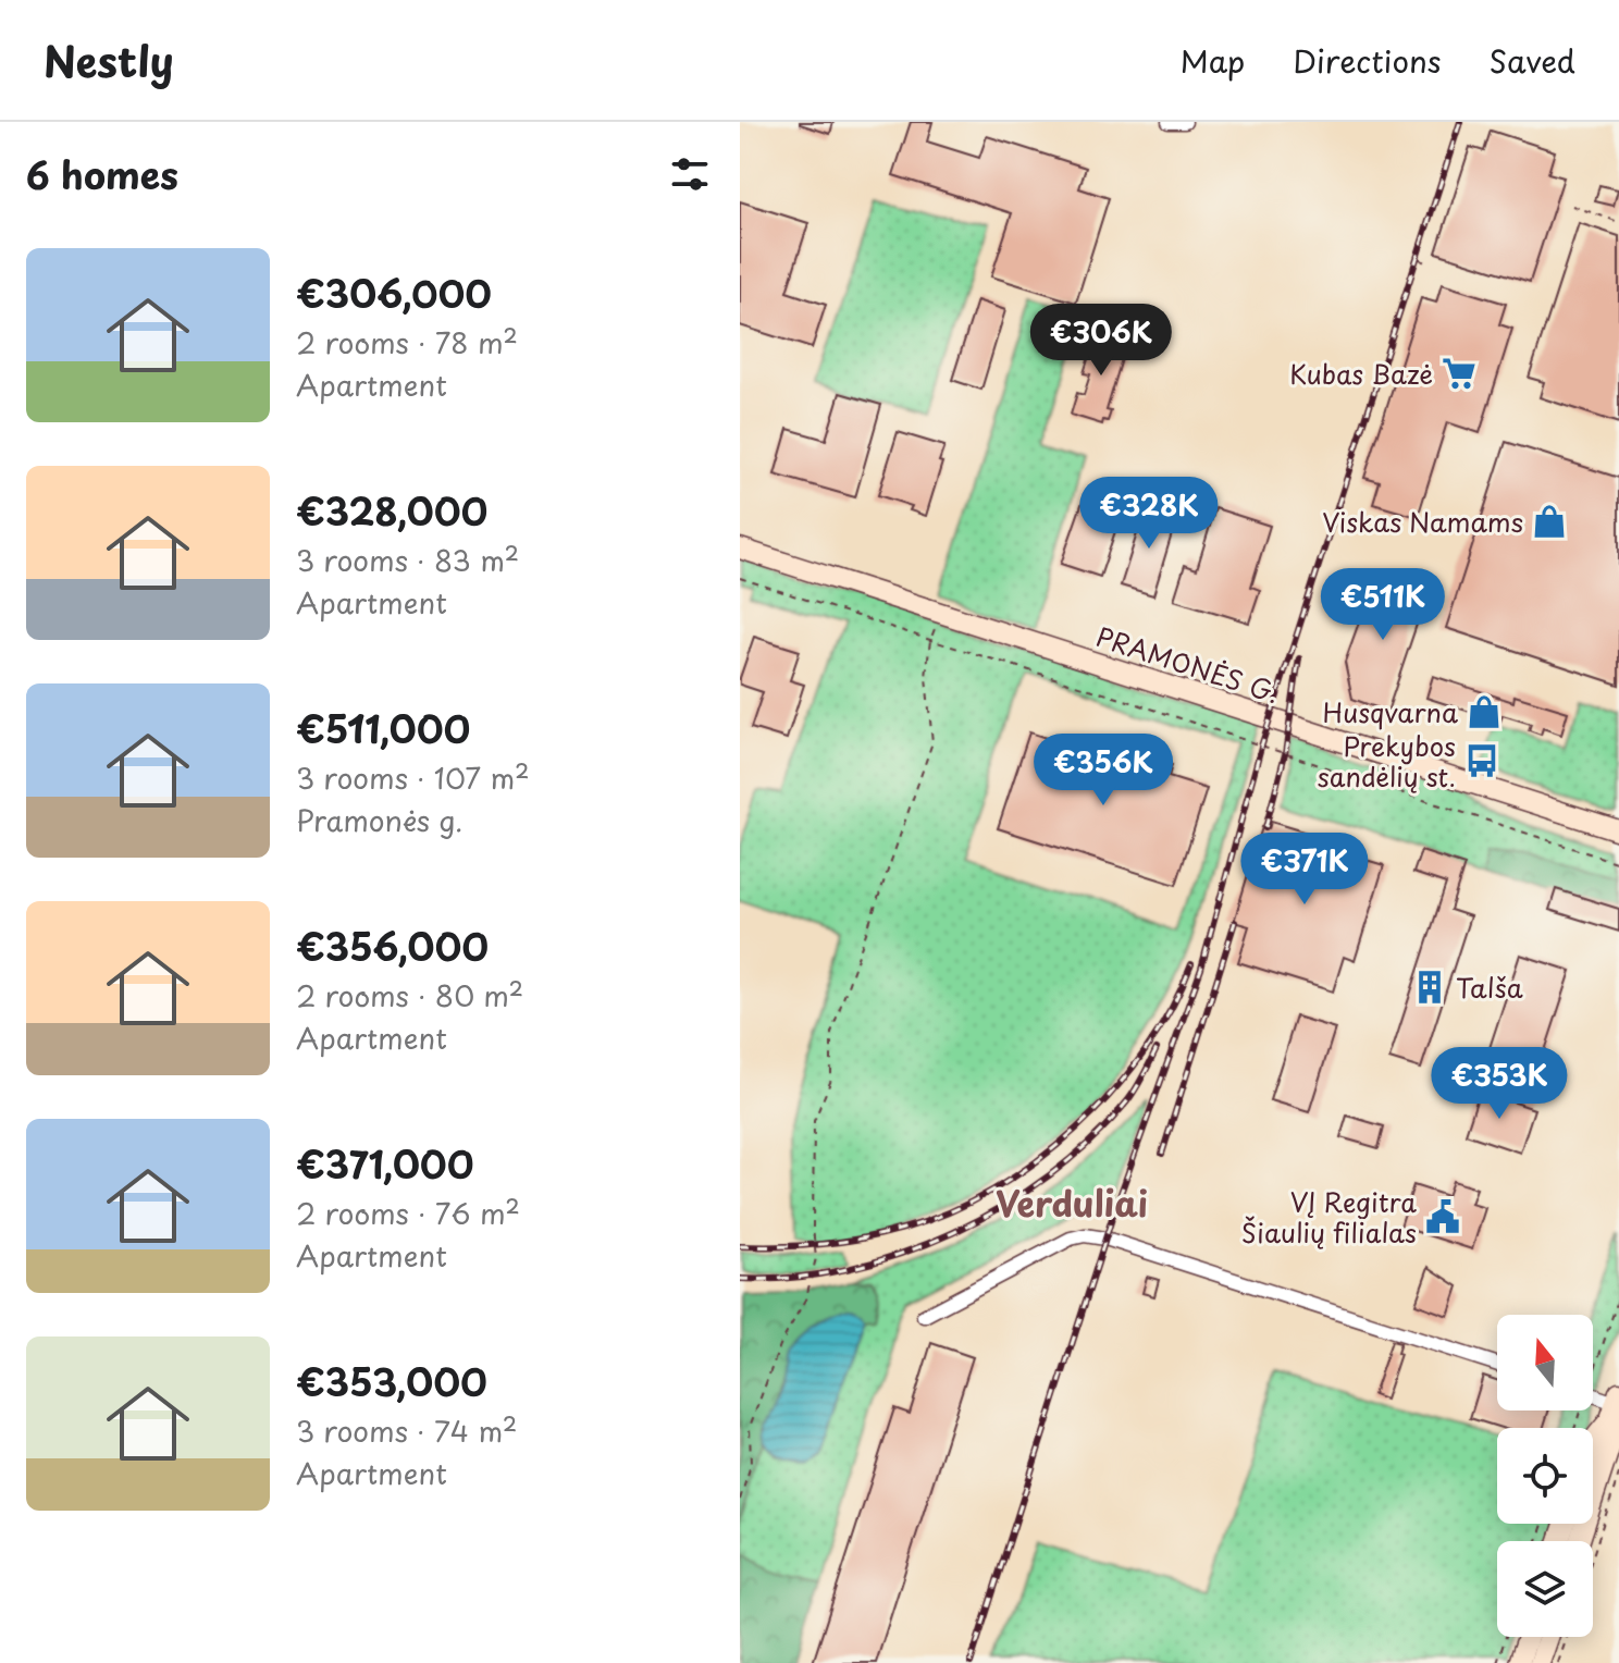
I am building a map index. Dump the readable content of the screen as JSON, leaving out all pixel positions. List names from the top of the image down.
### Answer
{
  "streets": {
    "main road": ["PRAMONĖS G."]
  },
  "districts": ["Verduliai"],
  "places": {
    "supermarket": ["Kubas Bazė"],
    "shop": ["Viskas Namams", "Husqvarna"],
    "bus stop": ["Prekybos sandėlių st."],
    "building": ["Talša"],
    "public building": ["VĮ Regitra Šiaulių filialas"]
  },
  "north": "top",
  "page": {
    "header": "Nestly",
    "nav": ["Map", "Directions", "Saved"],
    "heading": "6 homes",
    "list": [
      {
        "name": "€306,000",
        "note": "2 rooms · 78 m² · Apartment"
      },
      {
        "name": "€328,000",
        "note": "3 rooms · 83 m² · Apartment"
      },
      {
        "name": "€511,000",
        "note": "3 rooms · 107 m² · Pramonės g."
      },
      {
        "name": "€356,000",
        "note": "2 rooms · 80 m² · Apartment"
      },
      {
        "name": "€371,000",
        "note": "2 rooms · 76 m² · Apartment"
      },
      {
        "name": "€353,000",
        "note": "3 rooms · 74 m² · Apartment"
      }
    ],
    "price": [
      "€306K",
      "€328K",
      "€511K",
      "€356K",
      "€371K",
      "€353K"
    ]
  }
}
